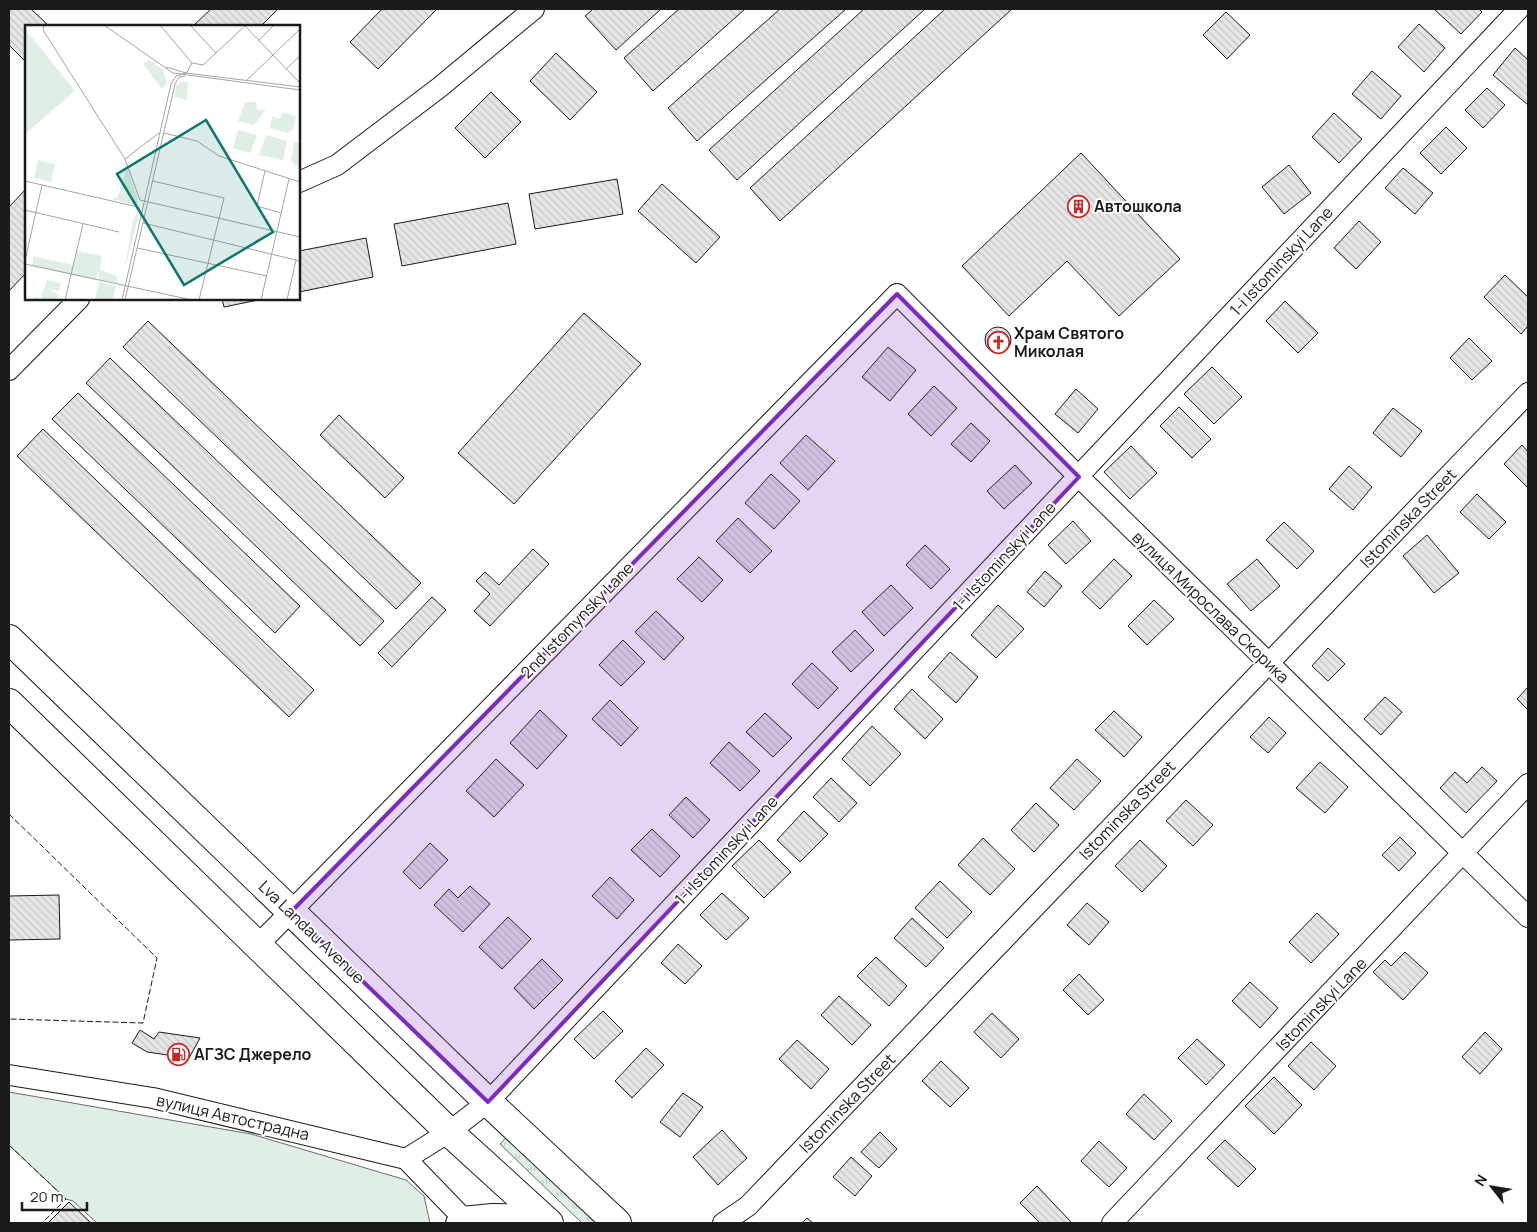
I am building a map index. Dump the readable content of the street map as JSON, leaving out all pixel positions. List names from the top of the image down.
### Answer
{
  "streets": {
    "main road": ["Lva Landau Avenue"],
    "street": [
      "1-i Istominskyi Lane",
      "Istominska Street",
      "вулиця Мирослава Скорика",
      "2nd Istomynsky Lane",
      "Istominskyi Lane",
      "вулиця Автострадна"
    ]
  },
  "crossings": [
    ["1-i Istominskyi Lane", "вулиця Мирослава Скорика"],
    ["1-i Istominskyi Lane", "Lva Landau Avenue"],
    ["Istominska Street", "вулиця Мирослава Скорика"],
    ["вулиця Мирослава Скорика", "2nd Istomynsky Lane"],
    ["вулиця Мирослава Скорика", "Istominskyi Lane"],
    ["2nd Istomynsky Lane", "Lva Landau Avenue"]
  ],
  "places": {
    "building": ["Автошкола"],
    "church": ["Храм Святого Миколая"],
    "fuel station": ["АГЗС Джерело"]
  },
  "scale_bar": "20 m",
  "north": "top left"
}
